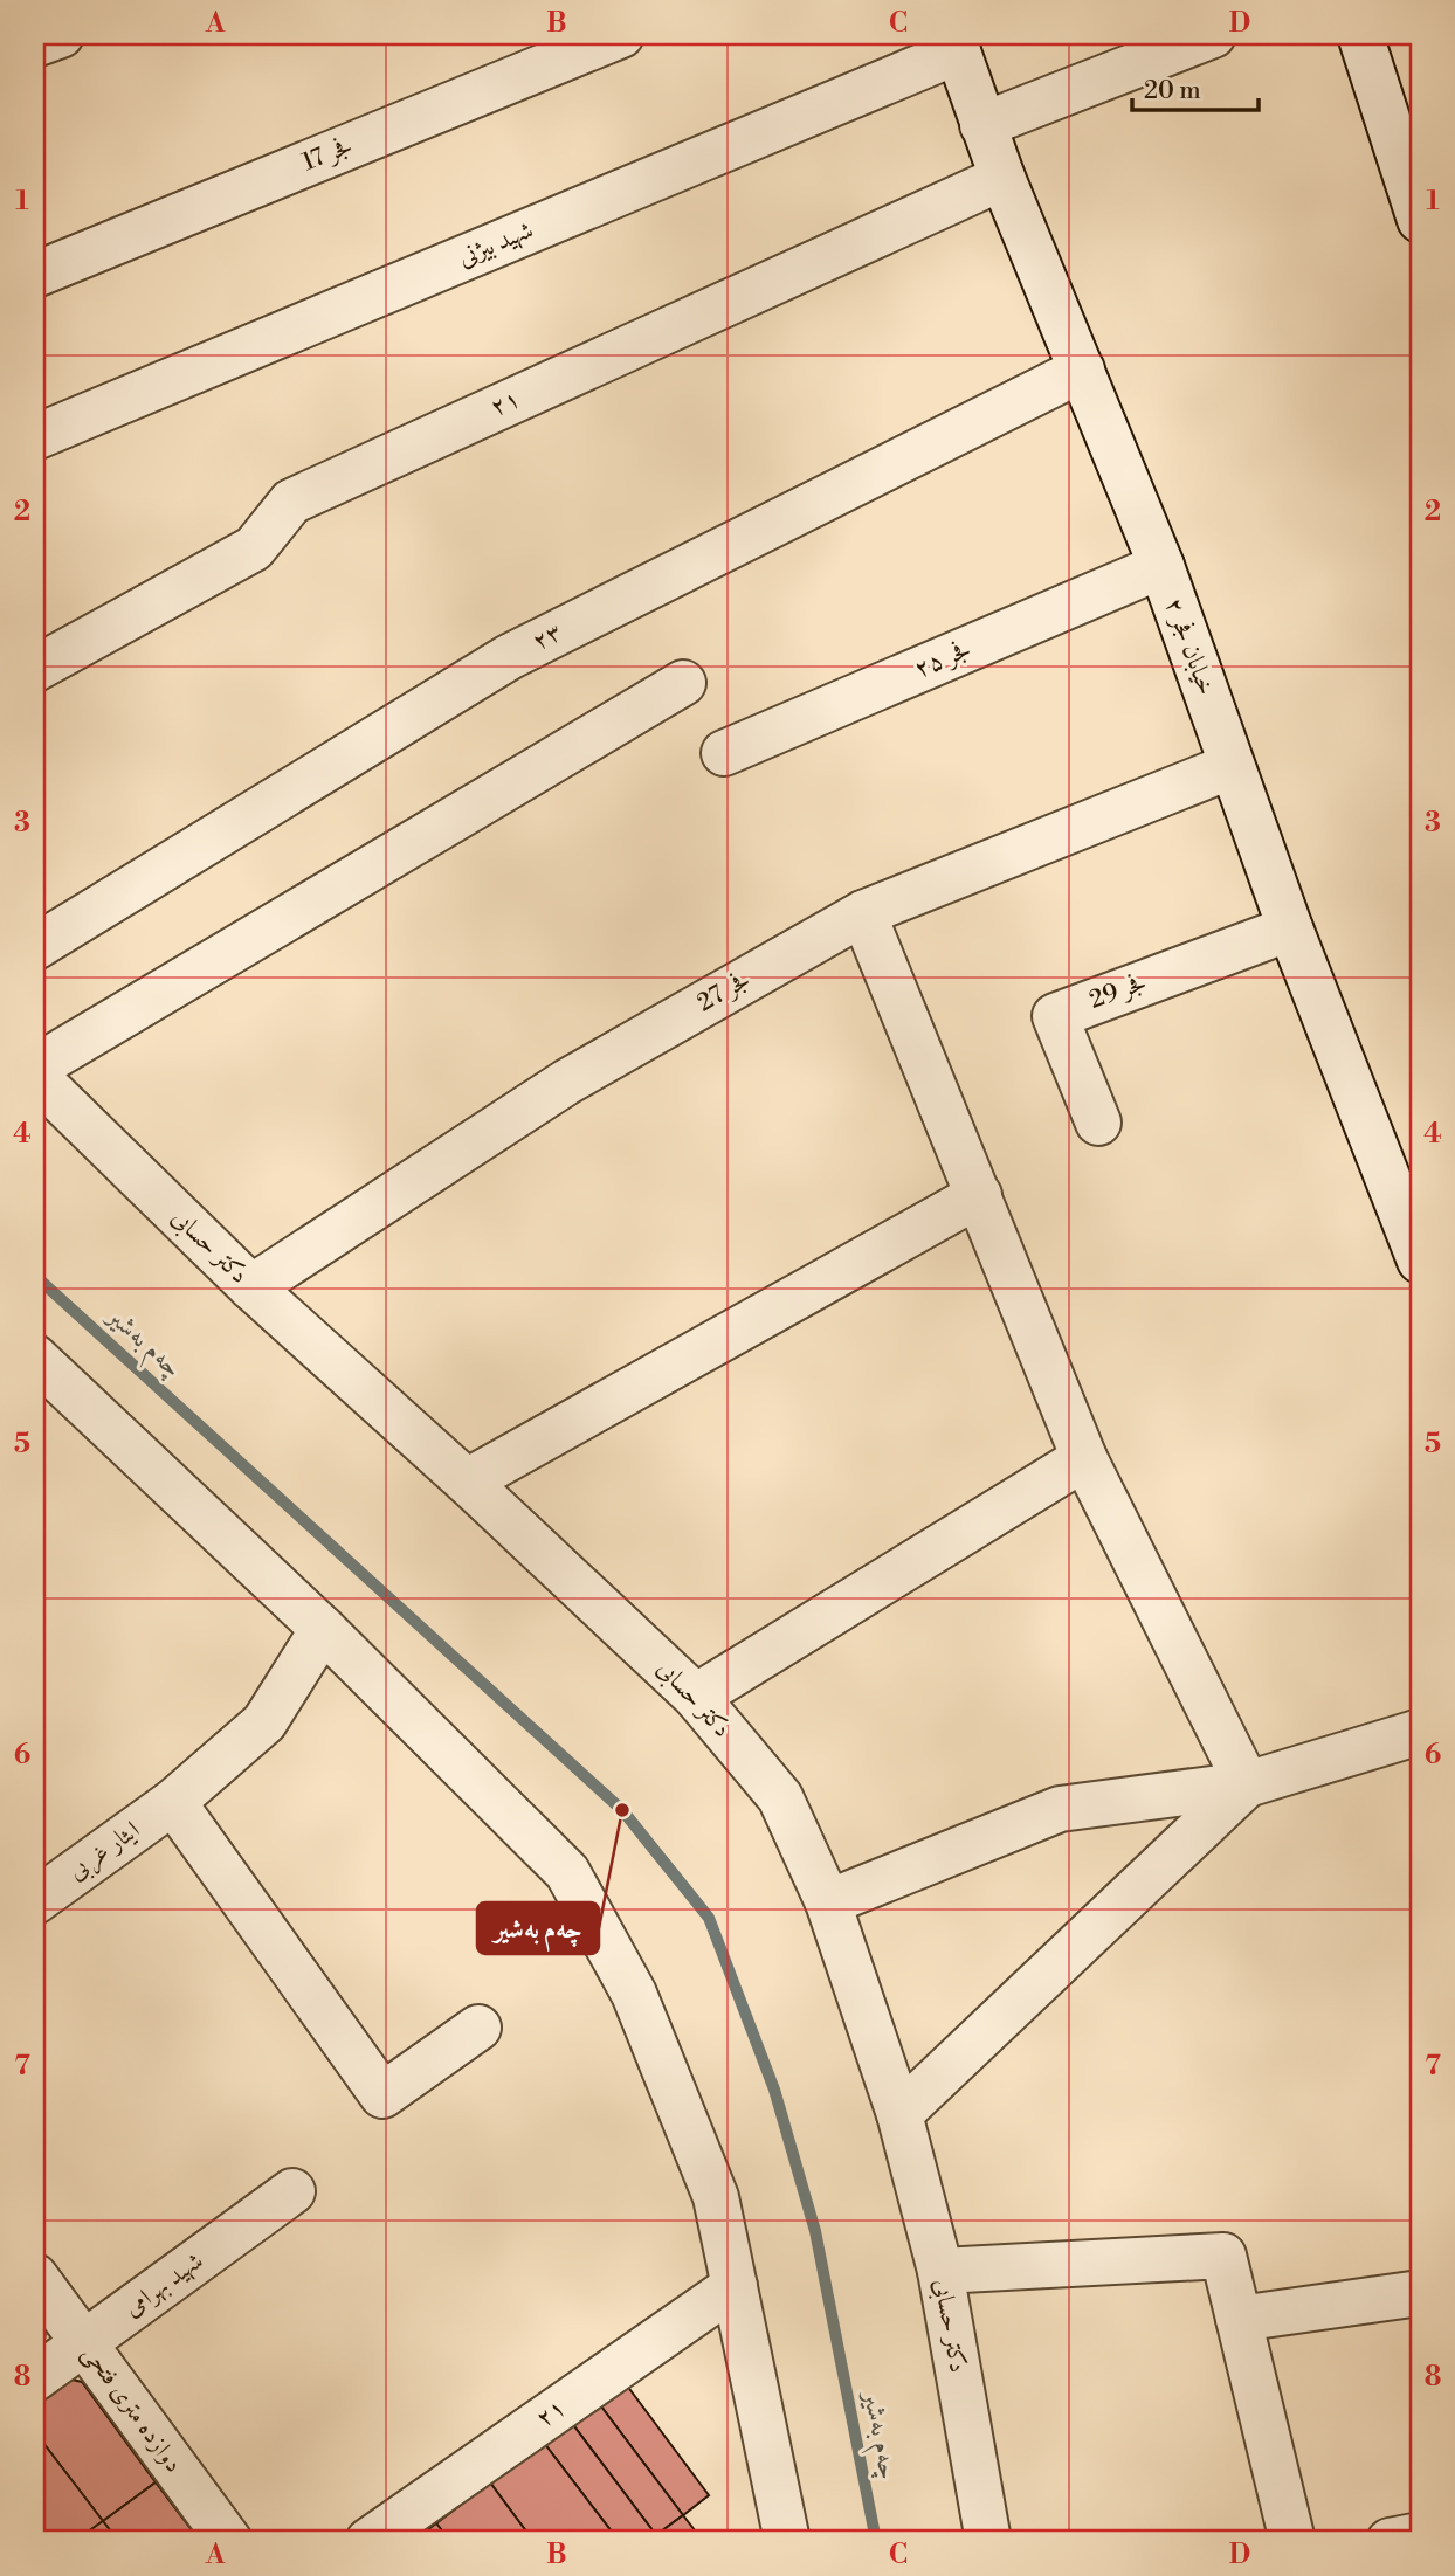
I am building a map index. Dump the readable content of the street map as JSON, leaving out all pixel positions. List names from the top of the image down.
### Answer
{
  "streets": {
    "street": [
      "فجر 17",
      "شهید بیژنی",
      "۲۱",
      "۲۳",
      "خیابان فجر ۲",
      "فجر ۲۵",
      "فجر 27",
      "فجر 29",
      "دکتر حسابی",
      "ایثار غربی",
      "شهید بهرامی",
      "دوازده متری فتحی"
    ]
  },
  "crossings": [
    ["شهید بیژنی", "خیابان فجر ۲"],
    ["۲۱", "خیابان فجر ۲"],
    ["۲۳", "خیابان فجر ۲"],
    ["خیابان فجر ۲", "فجر ۲۵"],
    ["خیابان فجر ۲", "فجر 27"],
    ["خیابان فجر ۲", "فجر 29"],
    ["فجر 27", "دکتر حسابی"],
    ["شهید بهرامی", "دوازده متری فتحی"]
  ],
  "water": ["چەم بەشیر"],
  "places": ["چەم بەشیر"],
  "scale_bar": "20 m",
  "grid": {
    "columns": [
      "A",
      "B",
      "C",
      "D"
    ],
    "rows": [
      "1",
      "2",
      "3",
      "4",
      "5",
      "6",
      "7",
      "8"
    ]
  }
}
